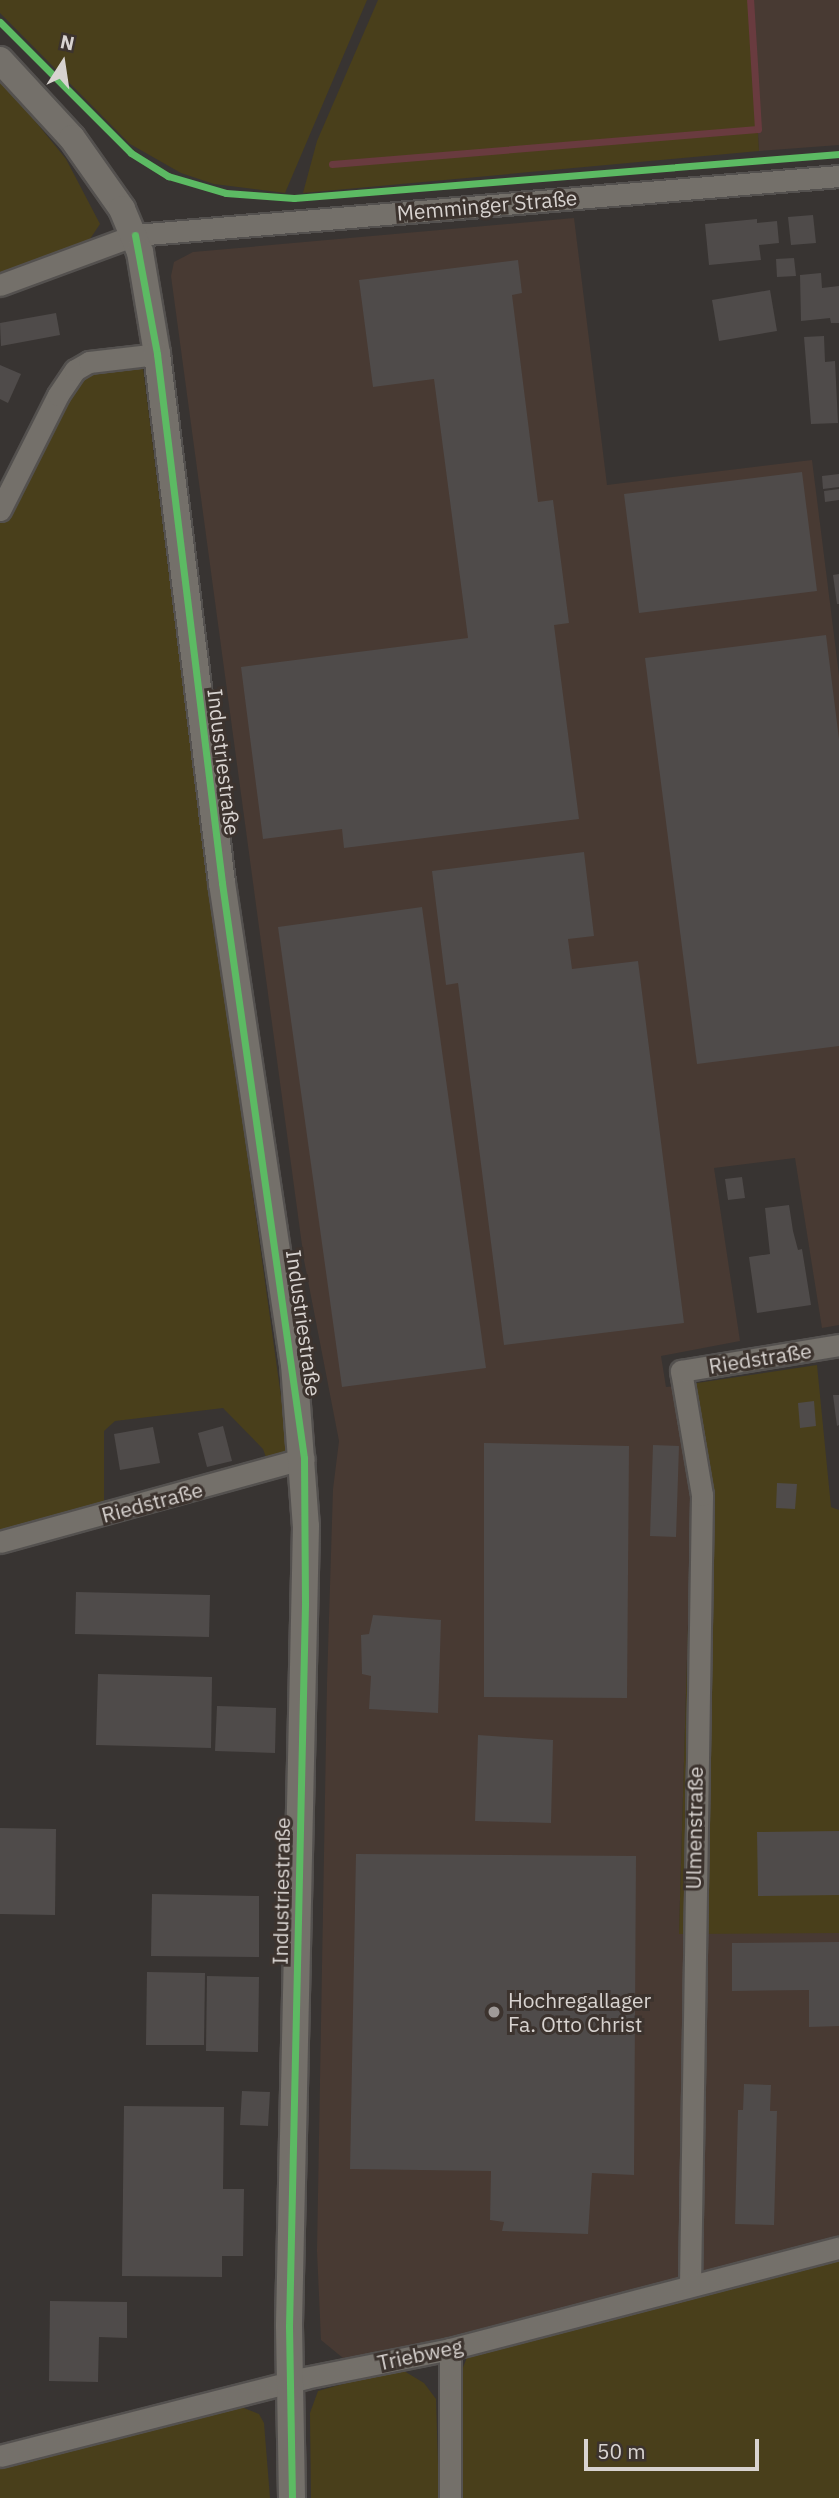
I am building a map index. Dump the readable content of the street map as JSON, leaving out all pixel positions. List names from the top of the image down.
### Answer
{
  "streets": {
    "street": [
      "Memminger Straße",
      "Industriestraße",
      "Riedstraße",
      "Ulmenstraße",
      "Triebweg"
    ]
  },
  "crossings": [
    ["Memminger Straße", "Industriestraße"],
    ["Industriestraße", "Riedstraße"],
    ["Industriestraße", "Triebweg"],
    ["Riedstraße", "Ulmenstraße"],
    ["Ulmenstraße", "Triebweg"]
  ],
  "places": ["Hochregallager Fa. Otto Christ"],
  "scale_bar": "50 m",
  "north": "top"
}
